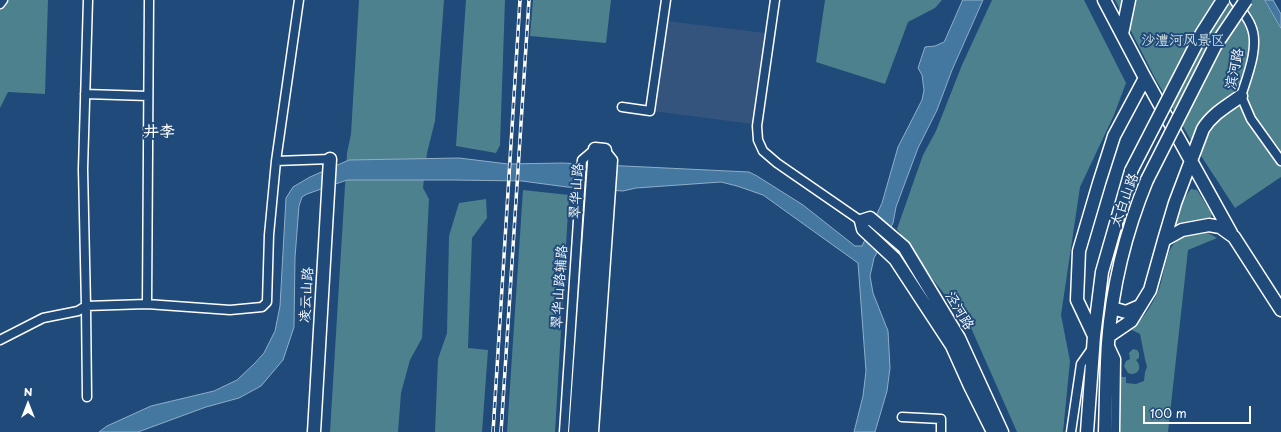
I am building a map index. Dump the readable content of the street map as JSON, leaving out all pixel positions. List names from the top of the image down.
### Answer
{
  "streets": {
    "street": [
      "滨河路",
      "翠华山路",
      "太白山路",
      "翠华山路辅路",
      "凌云山路",
      "泾河路"
    ]
  },
  "crossings": [
    ["翠华山路", "翠华山路辅路"]
  ],
  "districts": ["井李"],
  "parks": ["沙澧河风景区"],
  "scale_bar": "100 m",
  "north": "top"
}
